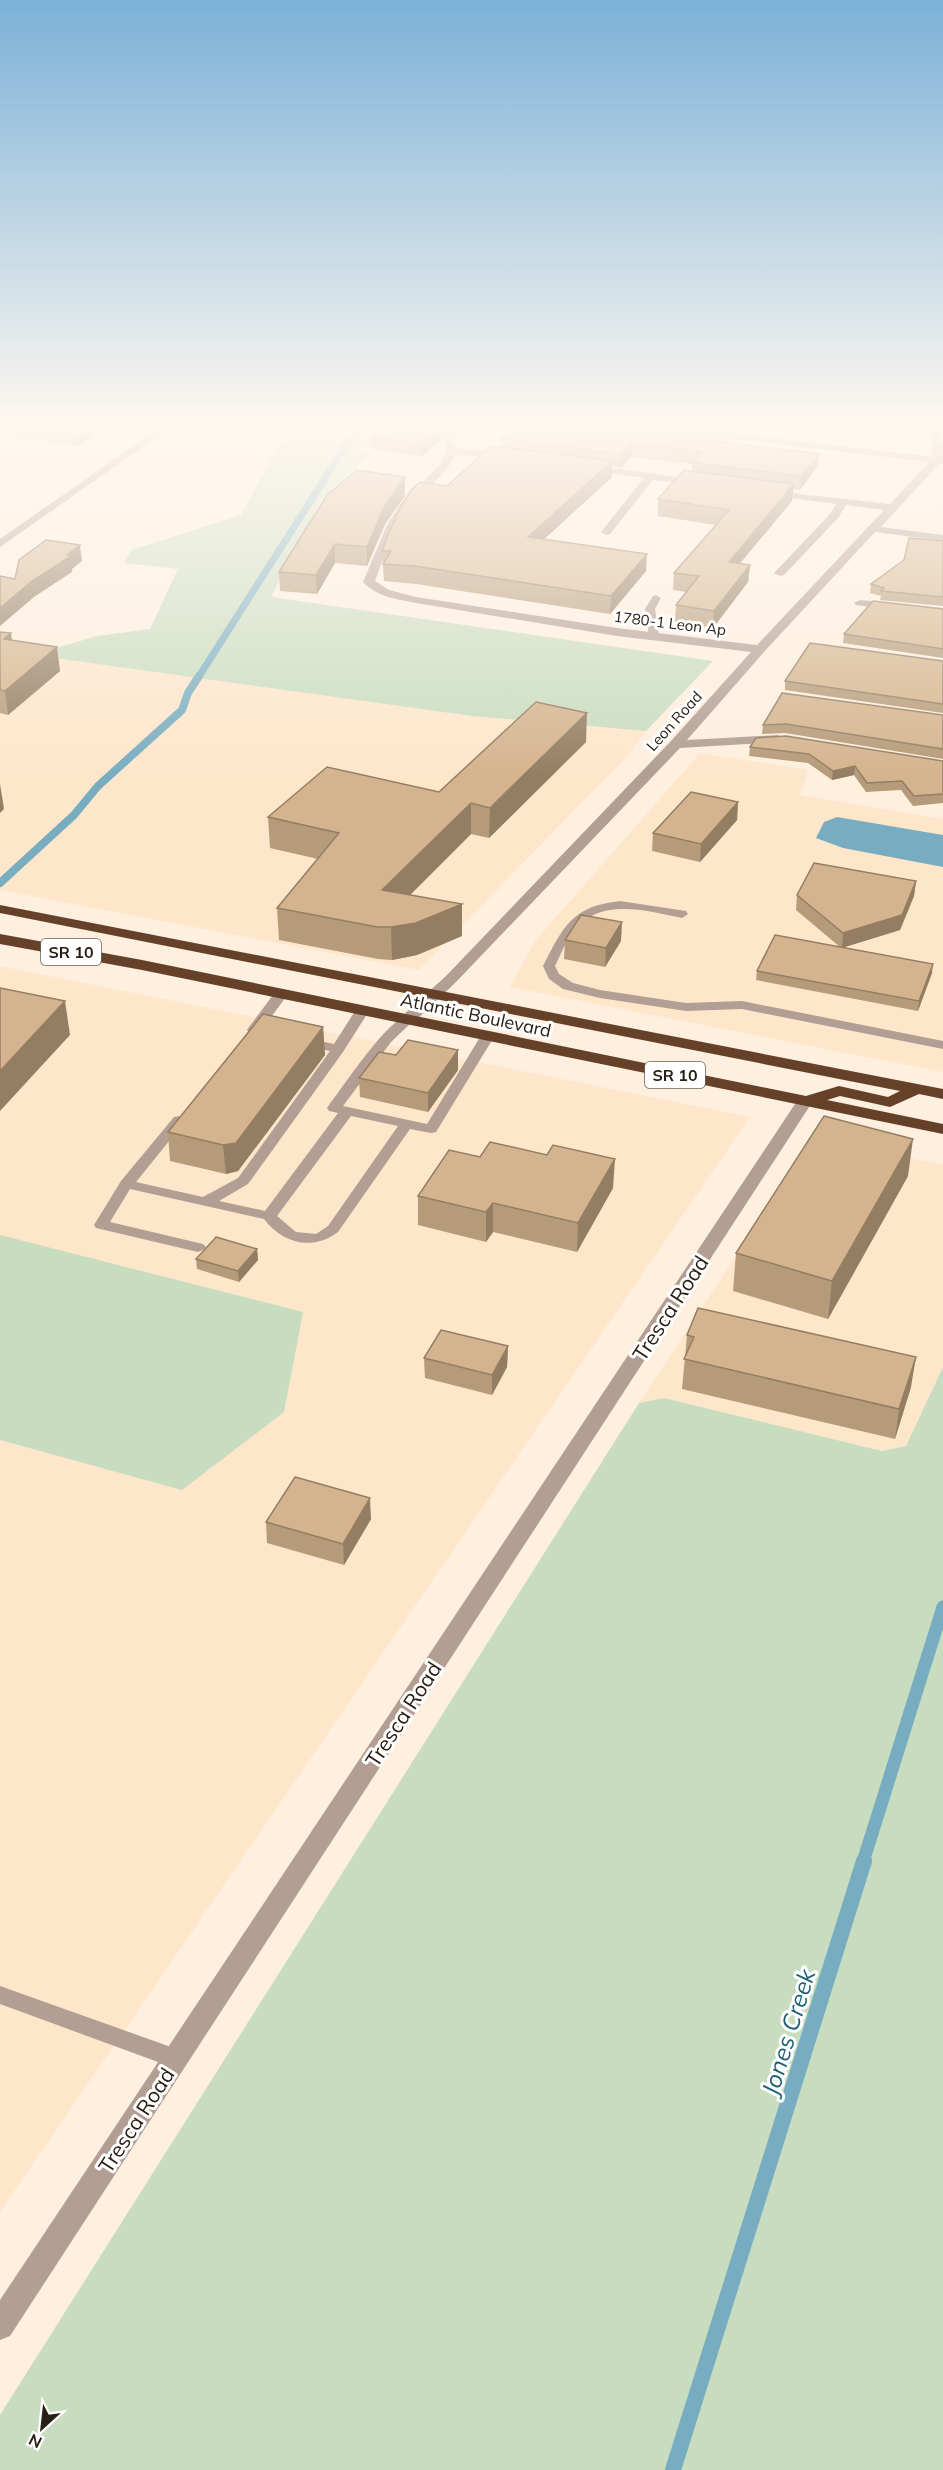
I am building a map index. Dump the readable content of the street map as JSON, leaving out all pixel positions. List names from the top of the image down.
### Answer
{
  "streets": {
    "highway": ["SR 10", "Atlantic Boulevard"],
    "street": ["1780-1 Leon Ap", "Leon Road", "Tresca Road"]
  },
  "crossings": [
    ["1780-1 Leon Ap", "Leon Road"],
    ["Leon Road", "Atlantic Boulevard"],
    ["Atlantic Boulevard", "Tresca Road"]
  ],
  "water": ["Jones Creek"],
  "north": "bottom left"
}
